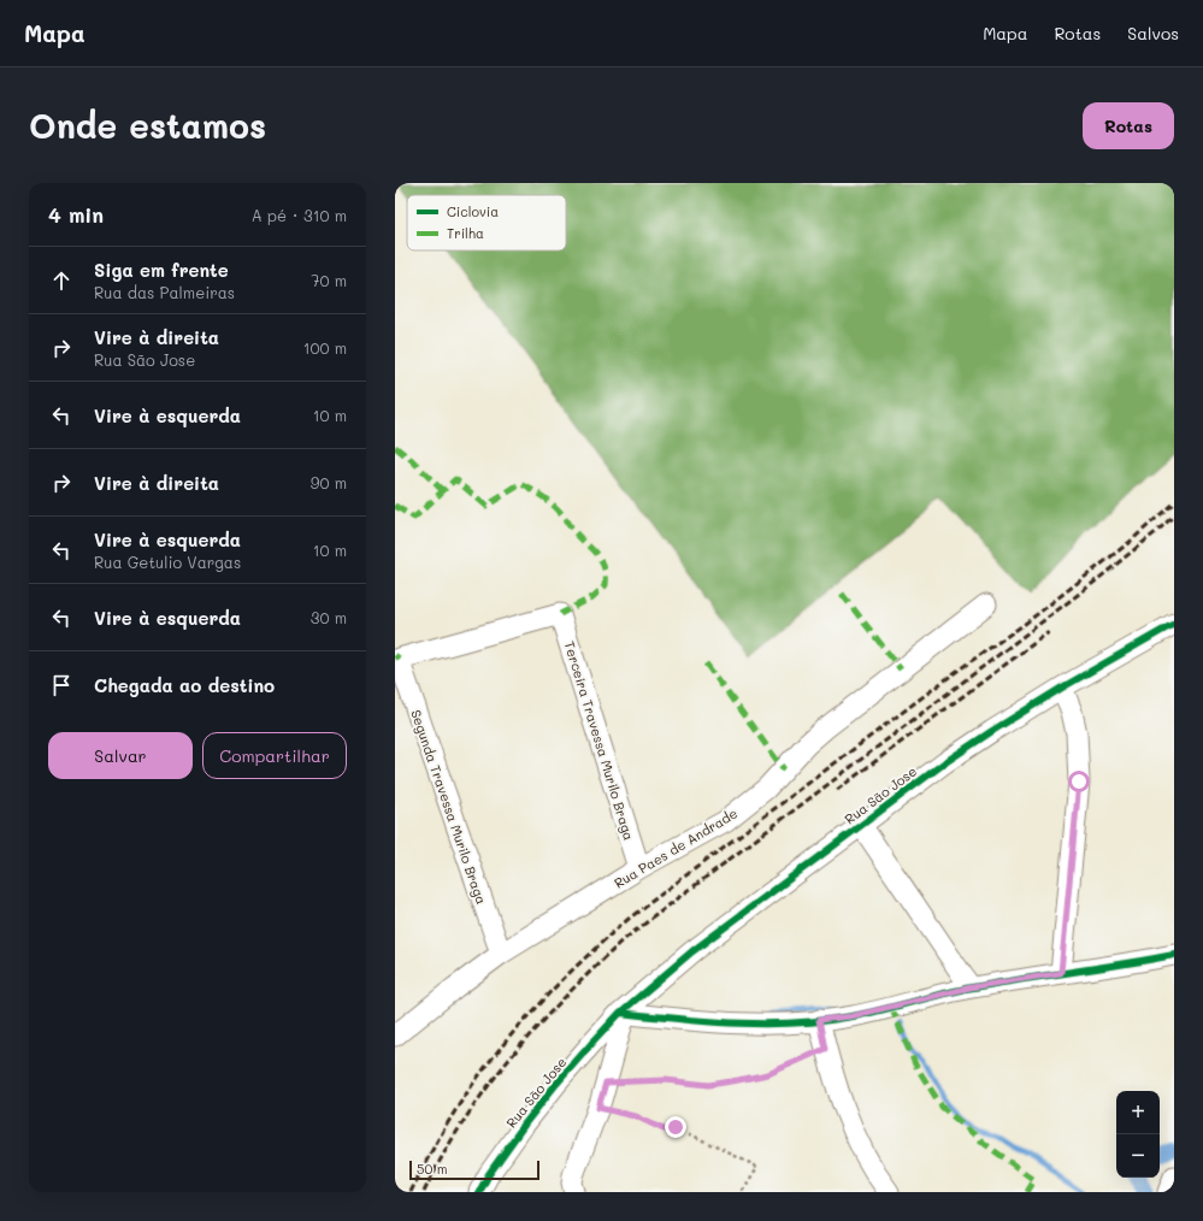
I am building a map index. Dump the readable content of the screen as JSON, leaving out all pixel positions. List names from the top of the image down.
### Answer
{
  "streets": {
    "street": [
      "Terceira Travessa Murilo Braga",
      "Rua São Jose",
      "Segunda Travessa Murilo Braga",
      "Rua Paes de Andrade"
    ]
  },
  "crossings": [
    ["Terceira Travessa Murilo Braga", "Segunda Travessa Murilo Braga"],
    ["Terceira Travessa Murilo Braga", "Rua Paes de Andrade"],
    ["Segunda Travessa Murilo Braga", "Rua Paes de Andrade"]
  ],
  "legend": ["Ciclovia", "Trilha"],
  "scale_bar": "50 m",
  "page": {
    "header": "Mapa",
    "nav": ["Mapa", "Rotas", "Salvos"],
    "buttons": [
      "Rotas",
      ["Salvar", "Compartilhar"]
    ],
    "title": "Onde estamos",
    "heading": ["4 min", "A pé · 310 m"],
    "list": [
      ["Siga em frente", "Rua das Palmeiras", "70 m"],
      ["Vire à direita", "Rua São Jose", "100 m"],
      ["Vire à esquerda", "10 m"],
      ["Vire à direita", "90 m"],
      ["Vire à esquerda", "Rua Getulio Vargas", "10 m"],
      ["Vire à esquerda", "30 m"],
      "Chegada ao destino"
    ],
    "map_buttons": ["+", "−"],
    "scale": "50 m"
  }
}
